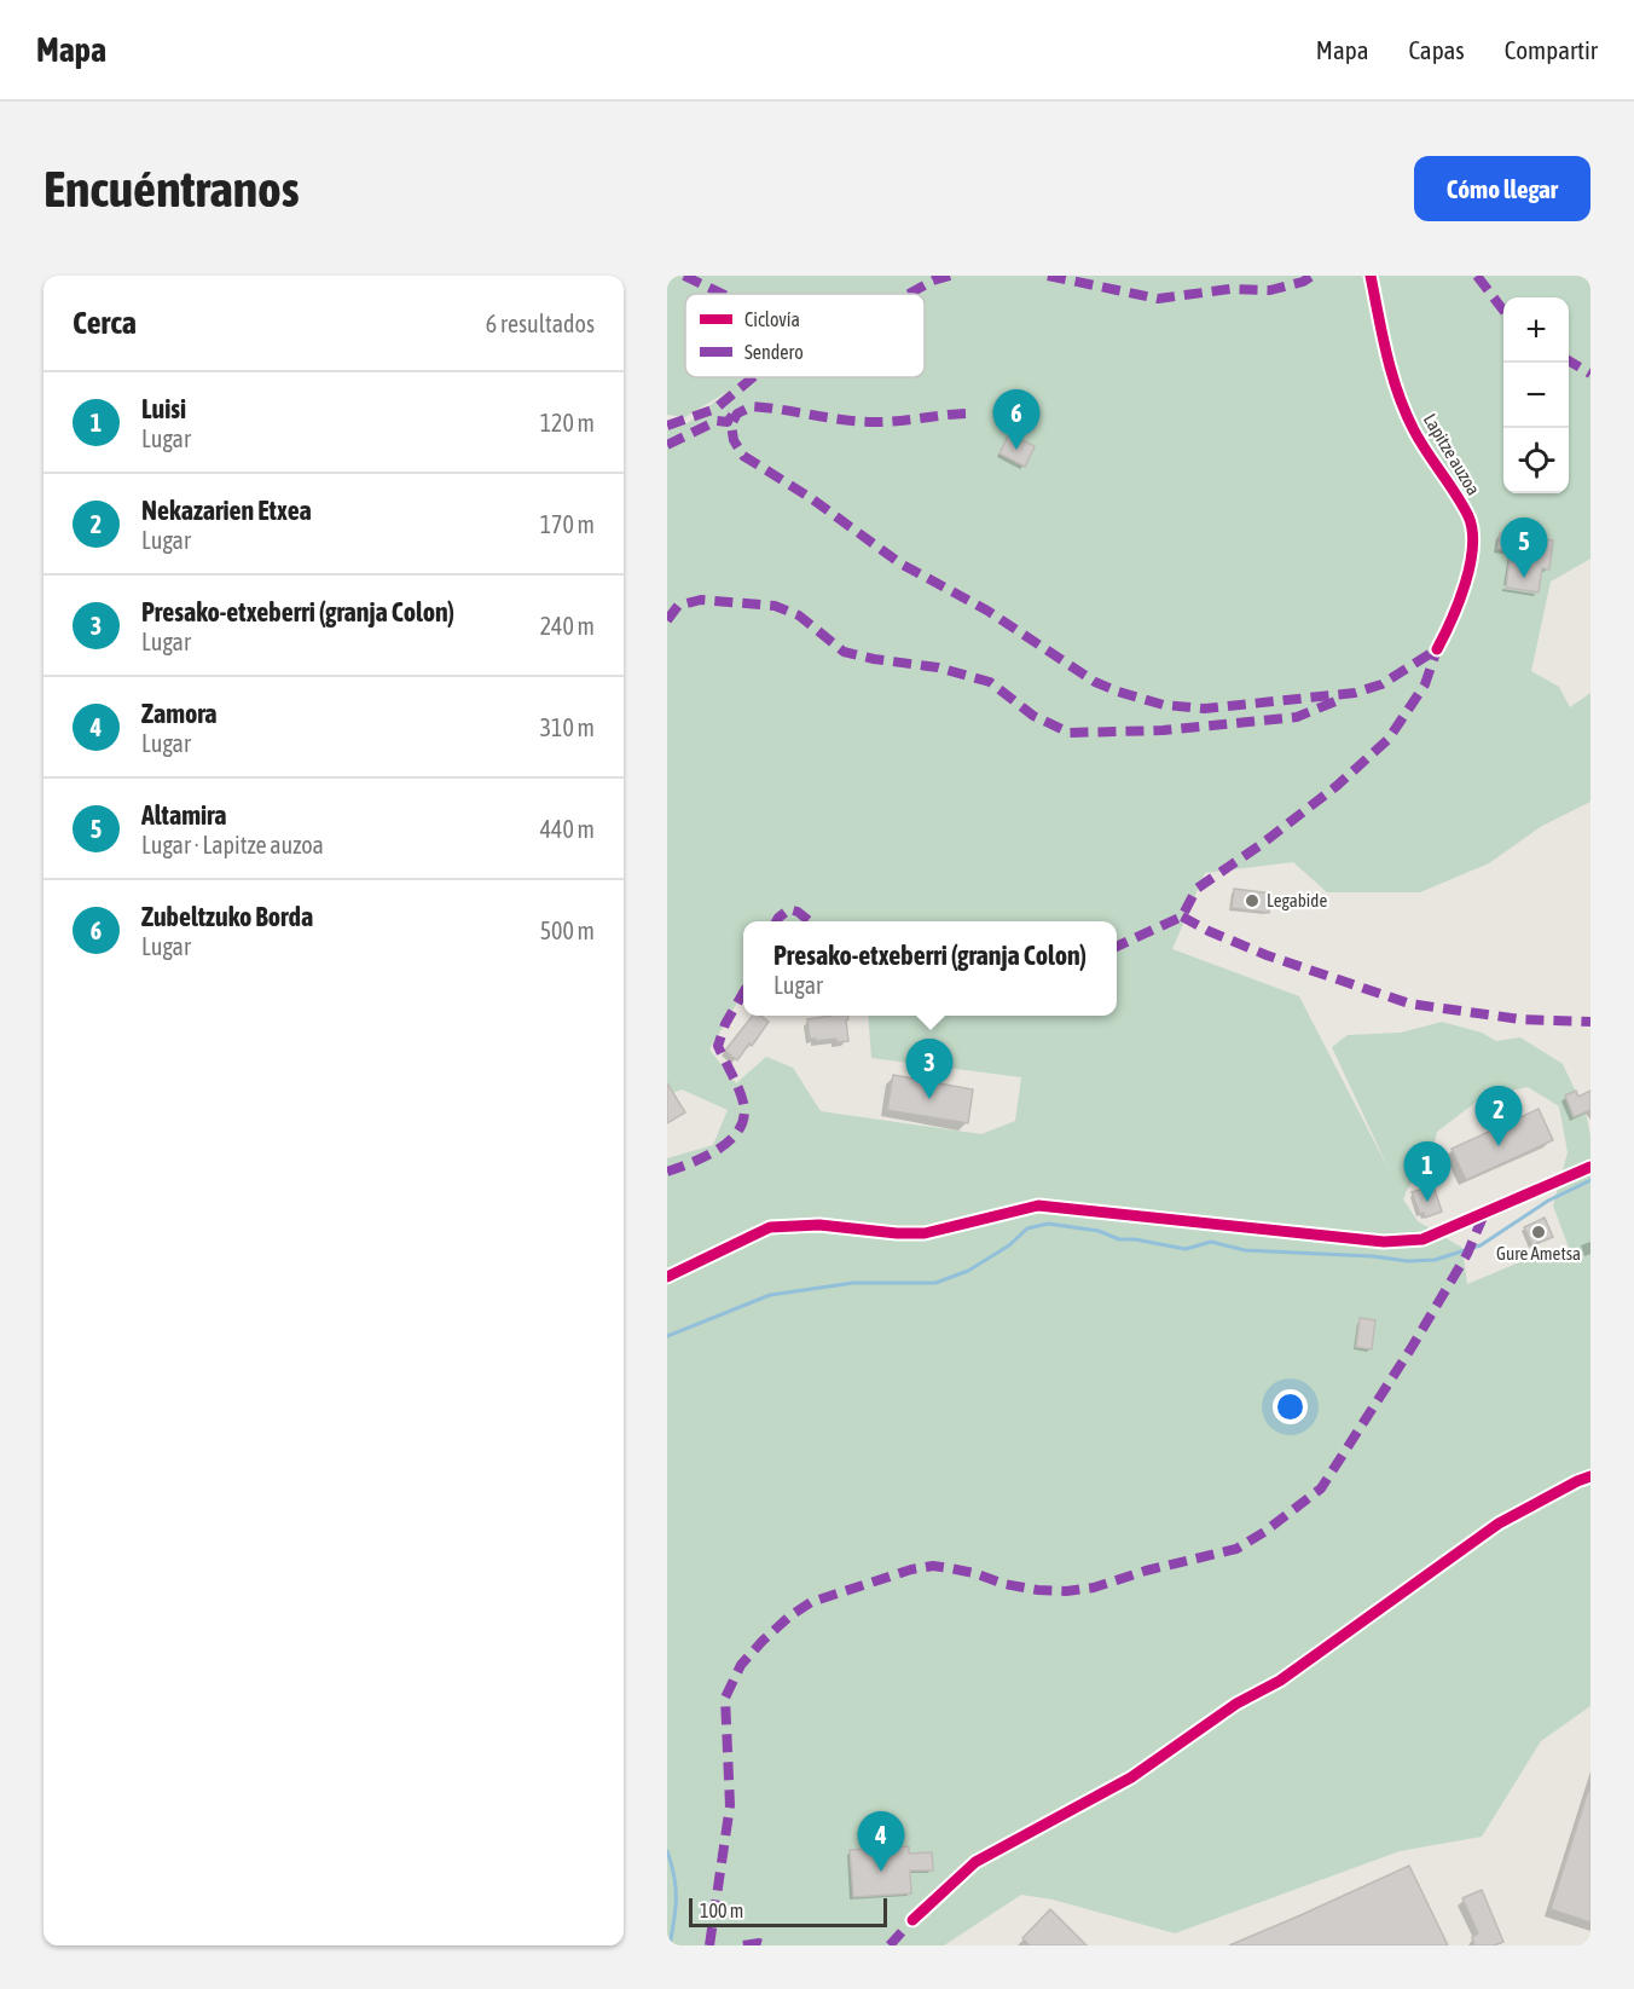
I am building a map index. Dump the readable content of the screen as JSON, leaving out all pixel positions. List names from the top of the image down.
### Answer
{
  "streets": {
    "street": ["Lapitze auzoa"]
  },
  "places": ["Legabide", "Gure Ametsa"],
  "legend": ["Ciclovía", "Sendero"],
  "scale_bar": "100 m",
  "page": {
    "header": "Mapa",
    "nav": ["Mapa", "Capas", "Compartir"],
    "buttons": "Cómo llegar",
    "title": "Encuéntranos",
    "heading": ["Cerca", "6 resultados"],
    "map_buttons": ["+", "−"],
    "list": [
      {
        "mark": "1",
        "name": "Luisi",
        "note": "Lugar",
        "value": "120 m"
      },
      {
        "mark": "2",
        "name": "Nekazarien Etxea",
        "note": "Lugar",
        "value": "170 m"
      },
      {
        "mark": "3",
        "name": "Presako-etxeberri (granja Colon)",
        "note": "Lugar",
        "value": "240 m"
      },
      {
        "mark": "4",
        "name": "Zamora",
        "note": "Lugar",
        "value": "310 m"
      },
      {
        "mark": "5",
        "name": "Altamira",
        "note": "Lugar · Lapitze auzoa",
        "value": "440 m"
      },
      {
        "mark": "6",
        "name": "Zubeltzuko Borda",
        "note": "Lugar",
        "value": "500 m"
      }
    ],
    "pins": [
      "6",
      "5",
      "3",
      "2",
      "1",
      "4"
    ],
    "popup": ["Presako-etxeberri (granja Colon)", "Lugar"],
    "scale": "100 m"
  }
}
